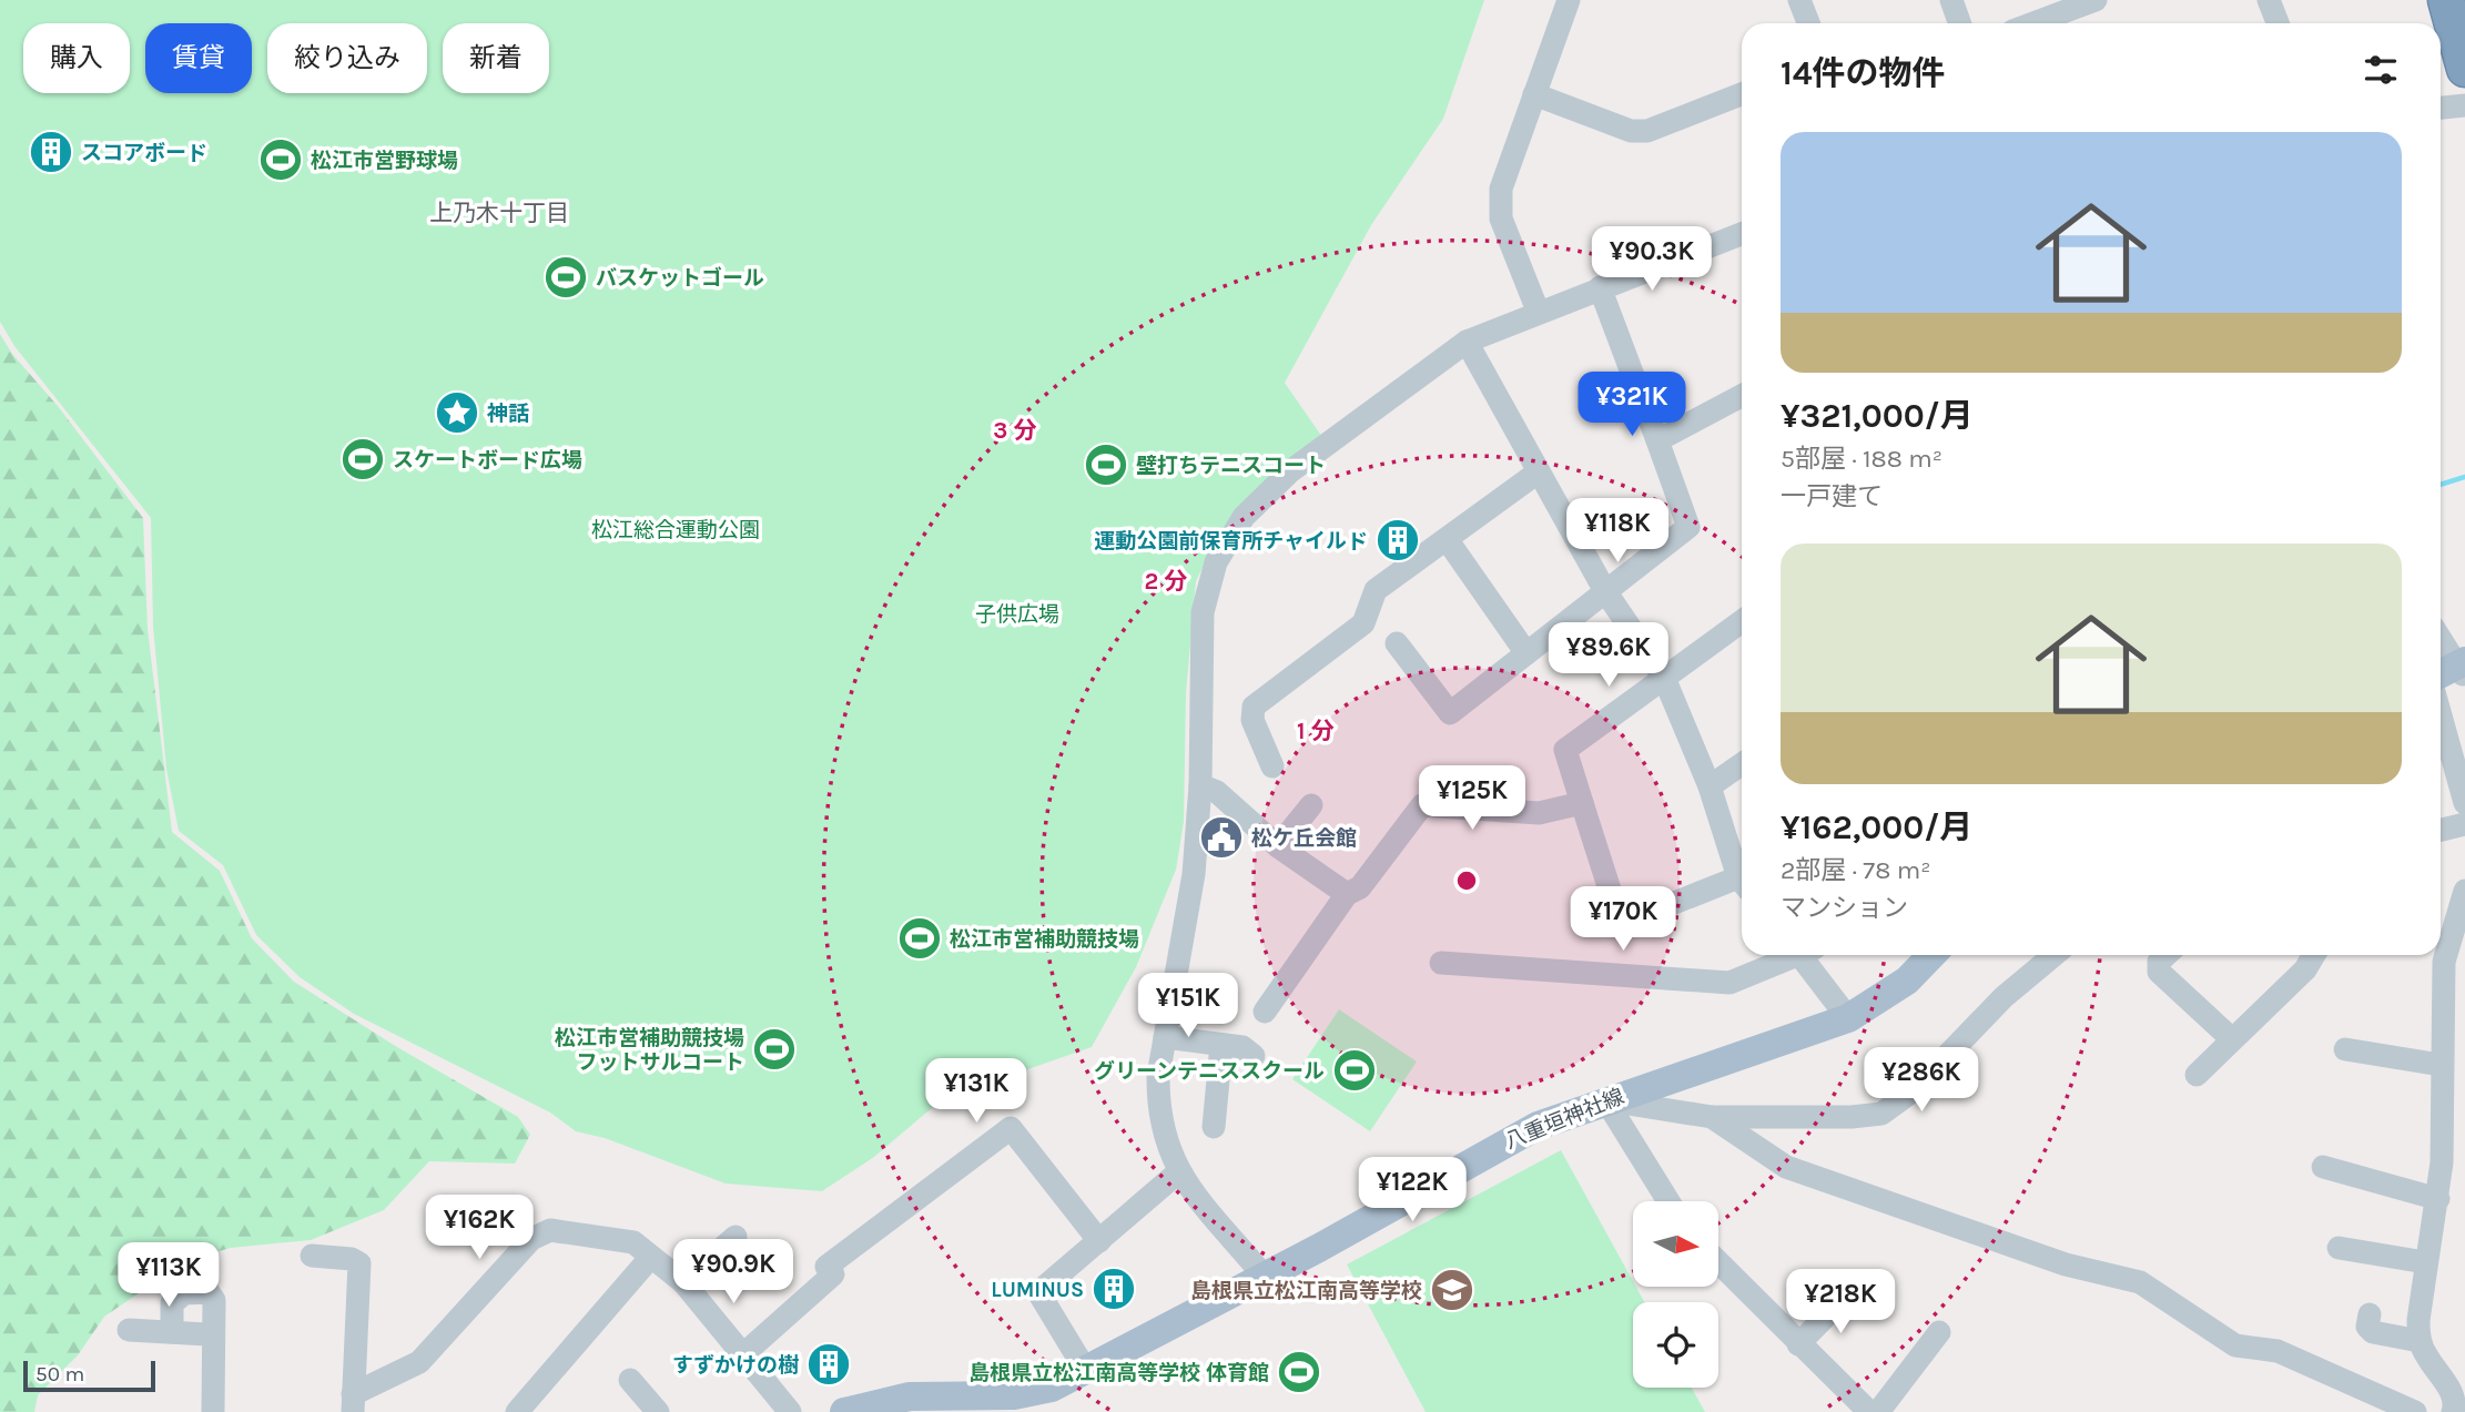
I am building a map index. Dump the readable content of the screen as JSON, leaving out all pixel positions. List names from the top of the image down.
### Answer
{
  "streets": {
    "main road": ["八重垣神社線"]
  },
  "districts": ["上乃木十丁目"],
  "parks": ["松江総合運動公園", "子供広場"],
  "places": {
    "building": [
      "スコアボード",
      "運動公園前保育所チャイルド",
      "LUMINUS",
      "すずかけの樹"
    ],
    "sports": [
      "松江市営野球場",
      "バスケットゴール",
      "スケートボード広場",
      "壁打ちテニスコート",
      "松江市営補助競技場",
      "松江市営補助競技場 フットサルコート",
      "グリーンテニススクール",
      "島根県立松江南高等学校 体育館"
    ],
    "place": ["神話"],
    "public building": ["松ケ丘会館"],
    "school or university": ["島根県立松江南高等学校"]
  },
  "scale_bar": "50 m",
  "north": "right",
  "page": {
    "chip": [
      "購入",
      "賃貸",
      "絞り込み",
      "新着"
    ],
    "heading": "14件の物件",
    "list": [
      {
        "name": "¥321,000/月",
        "note": "5部屋 · 188 m² · 一戸建て"
      },
      {
        "name": "¥162,000/月",
        "note": "2部屋 · 78 m² · マンション"
      }
    ],
    "price": [
      "¥90.3K",
      "¥321K",
      "¥118K",
      "¥89.6K",
      "¥125K",
      "¥170K",
      "¥151K",
      "¥286K",
      "¥131K",
      "¥122K",
      "¥162K",
      "¥90.9K",
      "¥113K",
      "¥218K"
    ],
    "scale": "50 m"
  },
  "rings": ["3 分", "2 分", "1 分"]
}
